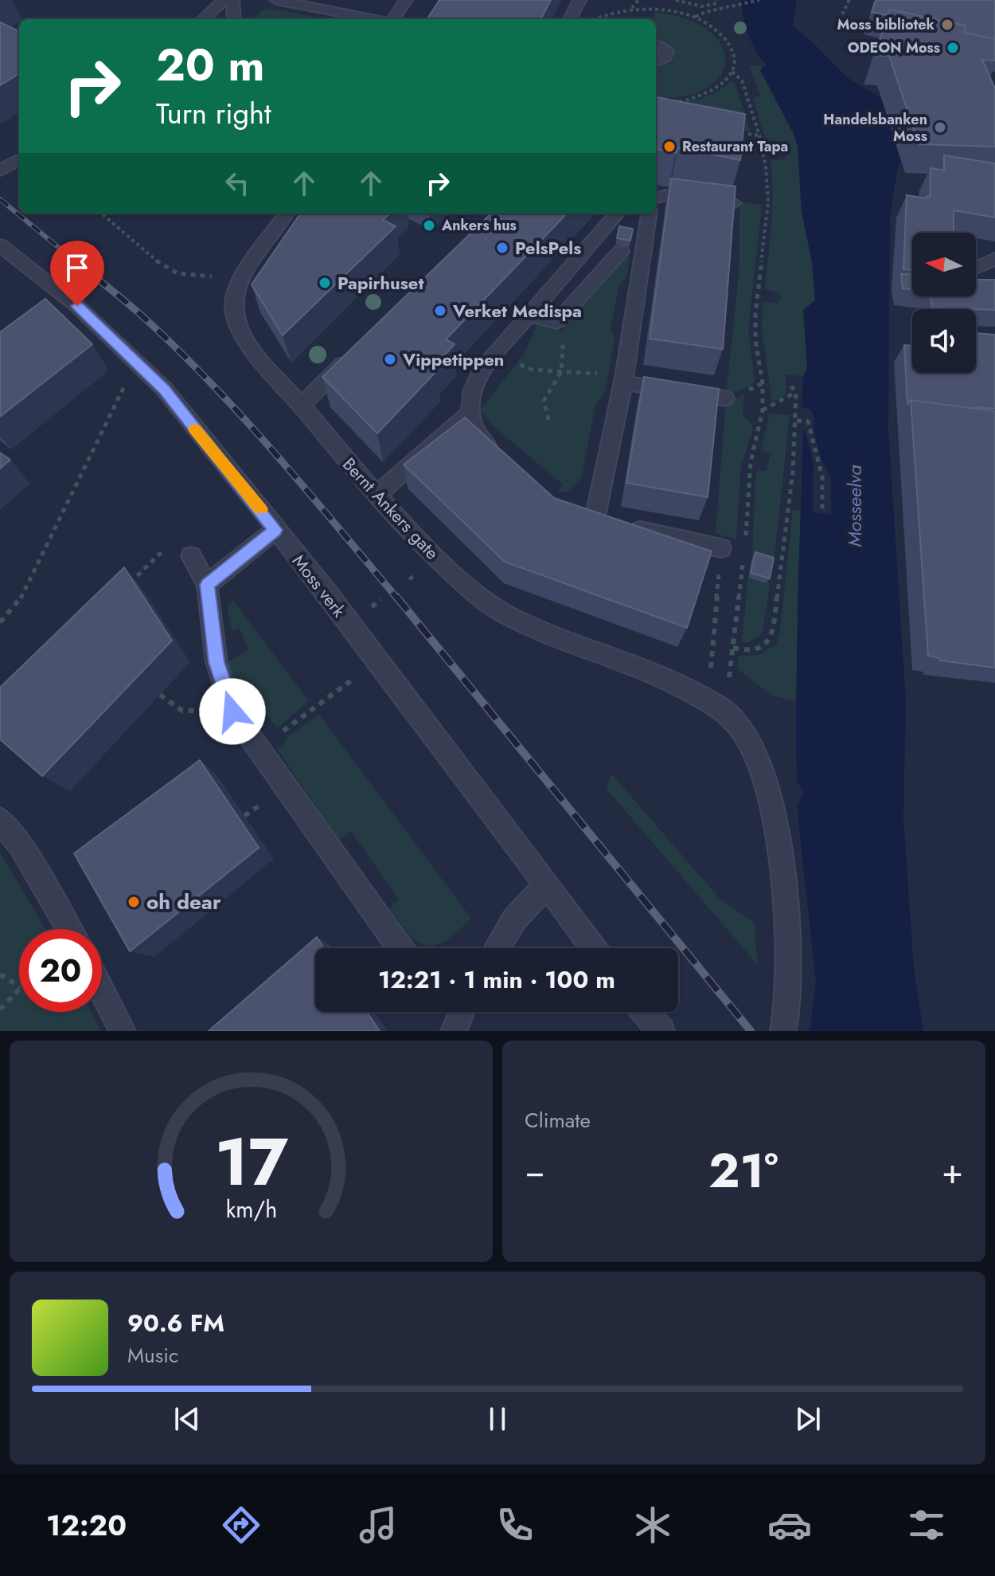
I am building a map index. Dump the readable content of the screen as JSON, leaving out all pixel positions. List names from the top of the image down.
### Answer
{
  "streets": {
    "street": ["Bernt Ankers gate", "Moss verk"]
  },
  "water": ["Mosseelva"],
  "places": [
    "Moss bibliotek",
    "ODEON Moss",
    "Handelsbanken Moss",
    "Restaurant Tapa",
    "Ankers hus",
    "PelsPels",
    "Papirhuset",
    "Verket Medispa",
    "Vippetippen",
    "oh dear"
  ],
  "north": "left",
  "page": {
    "turn": ["20 m", "Turn right"],
    "limit": "20",
    "trip": "12:21 · 1 min · 100 m",
    "tile": "Climate",
    "heat": ["−", "21°", "+"],
    "song": ["90.6 FM", "Music"],
    "tabs": "12:20",
    "gauge": ["17", "km/h"]
  }
}
